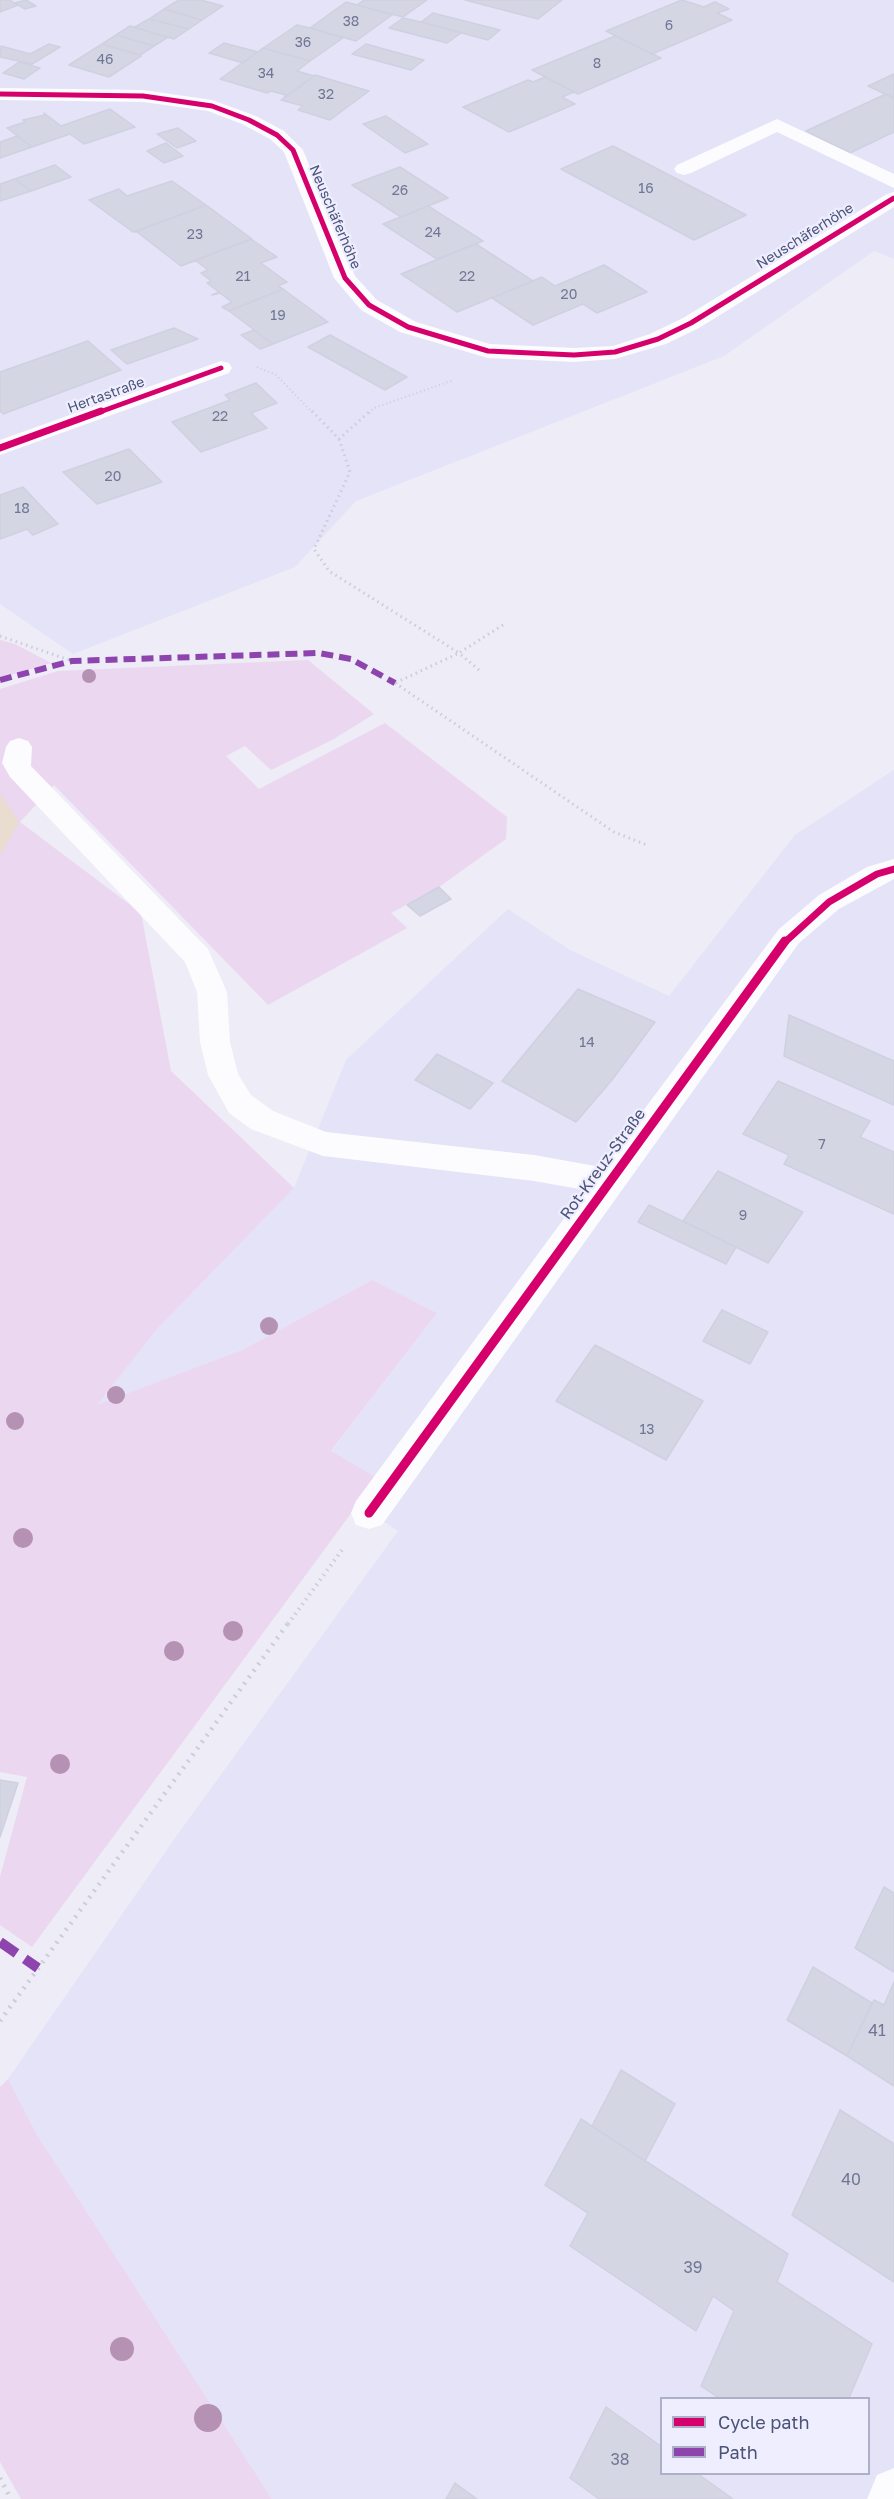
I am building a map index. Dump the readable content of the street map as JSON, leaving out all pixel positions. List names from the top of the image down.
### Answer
{
  "streets": {
    "street": ["Neuschäferhöhe", "Hertastraße", "Rot-Kreuz-Straße"]
  },
  "house_numbers": [
    "38",
    "6",
    "36",
    "46",
    "8",
    "34",
    "32",
    "16",
    "26",
    "24",
    "23",
    "21",
    "22",
    "20",
    "19",
    "22",
    "20",
    "18",
    "14",
    "7",
    "9",
    "13",
    "41",
    "40",
    "39",
    "38"
  ],
  "legend": ["Cycle path", "Path"]
}
